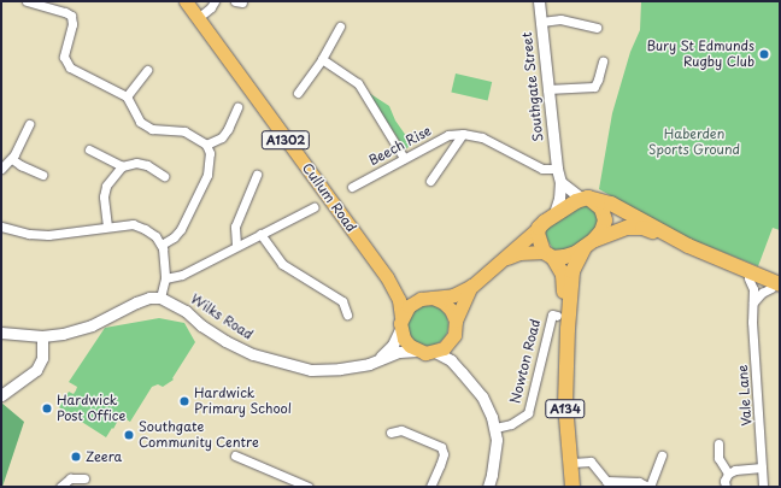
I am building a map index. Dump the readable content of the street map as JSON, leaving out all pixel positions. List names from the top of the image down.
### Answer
{
  "streets": {
    "highway": ["A134"],
    "main road": ["A1302", "Cullum Road"],
    "street": [
      "Southgate Street",
      "Beech Rise",
      "Wilks Road",
      "Nowton Road",
      "Vale Lane"
    ]
  },
  "crossings": [
    ["Southgate Street", "Beech Rise"],
    ["Cullum Road", "Wilks Road"]
  ],
  "parks": ["Haberden Sports Ground"],
  "places": [
    "Bury St Edmunds Rugby Club",
    "Hardwick Primary School",
    "Hardwick Post Office",
    "Southgate Community Centre",
    "Zeera"
  ]
}
